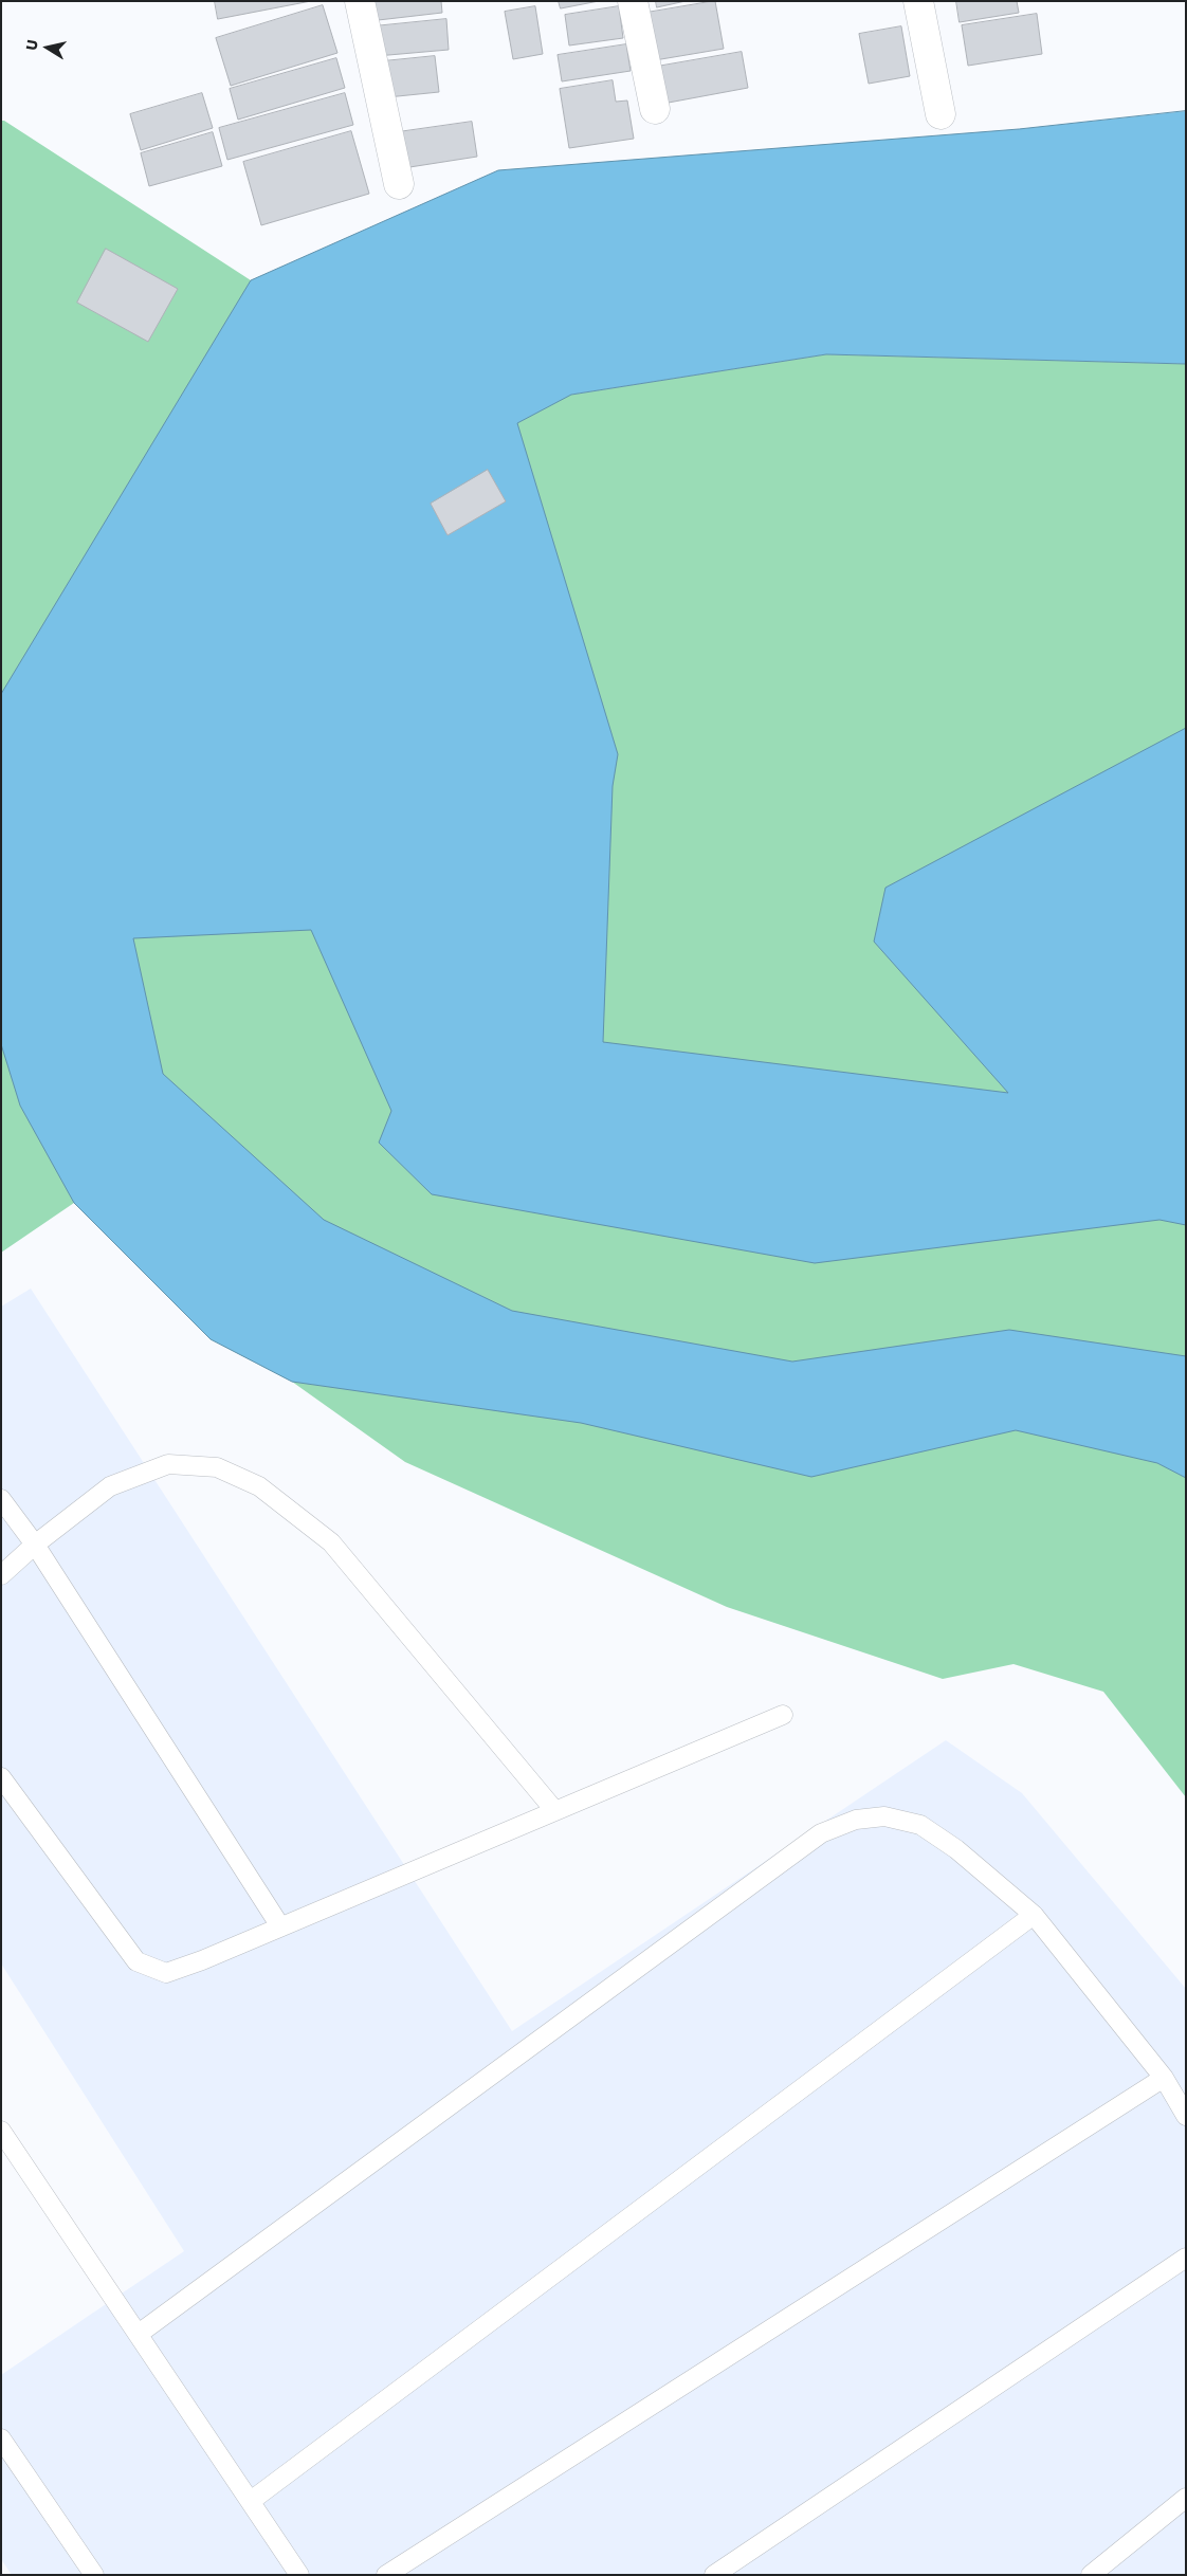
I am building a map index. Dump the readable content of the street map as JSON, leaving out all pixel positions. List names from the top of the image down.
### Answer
{
  "north": "left"
}
